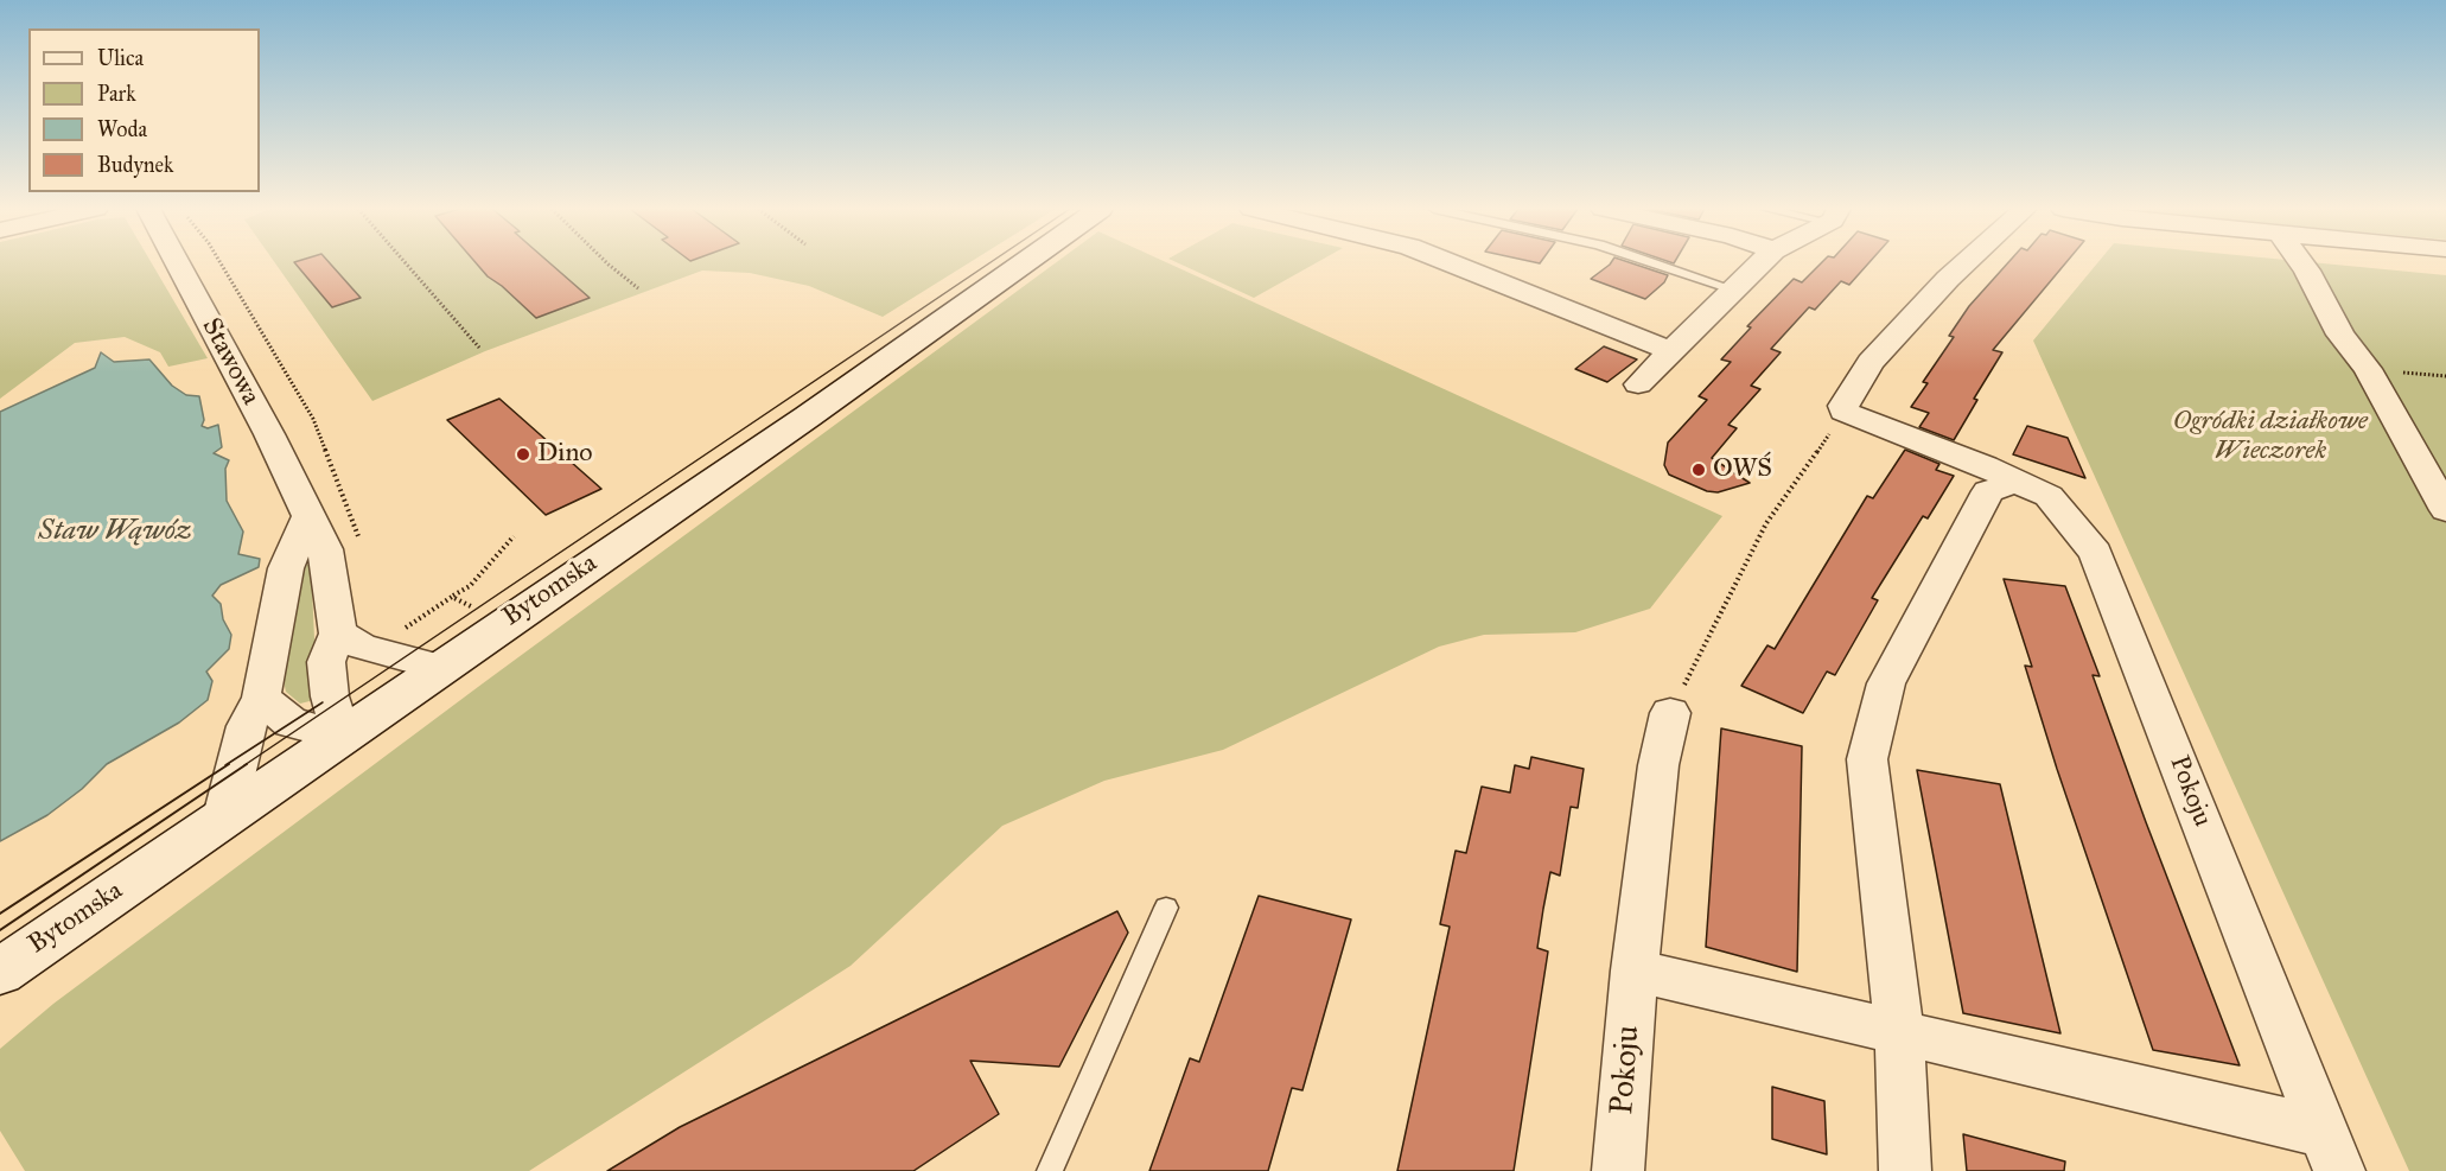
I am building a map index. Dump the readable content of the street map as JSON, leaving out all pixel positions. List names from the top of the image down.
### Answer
{
  "streets": {
    "main road": ["Bytomska"],
    "street": ["Stawowa", "Pokoju"]
  },
  "water": ["Staw Wąwóz"],
  "parks": ["Ogródki działkowe Wieczorek"],
  "places": ["Dino", "OWŚ"],
  "legend": [
    "Ulica",
    "Park",
    "Woda",
    "Budynek"
  ]
}
